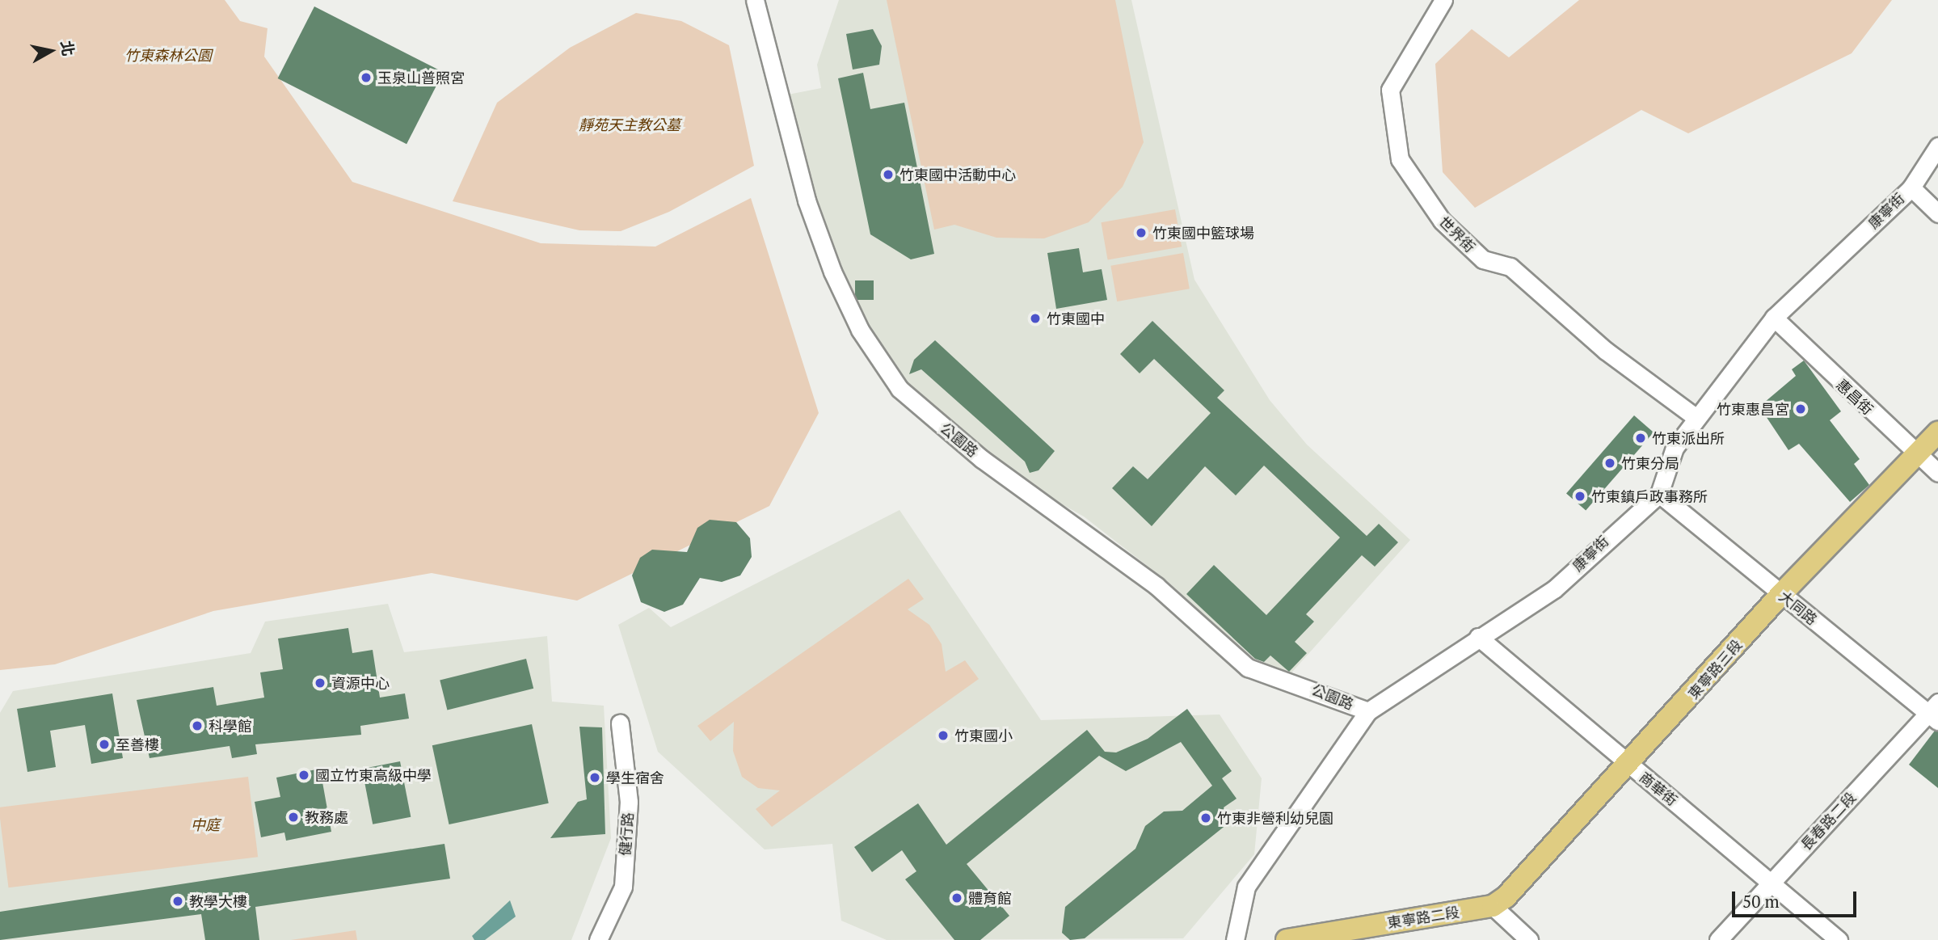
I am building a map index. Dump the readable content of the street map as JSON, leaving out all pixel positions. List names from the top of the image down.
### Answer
{
  "streets": {
    "main road": ["東寧路三段", "東寧路二段"],
    "street": [
      "康寧街",
      "世界街",
      "惠昌街",
      "公園路",
      "大同路",
      "商華街",
      "長春路二段",
      "健行路"
    ]
  },
  "crossings": [
    ["康寧街", "世界街"],
    ["康寧街", "惠昌街"],
    ["康寧街", "公園路"],
    ["康寧街", "大同路"],
    ["康寧街", "商華街"],
    ["惠昌街", "東寧路三段"],
    ["大同路", "東寧路三段"],
    ["大同路", "長春路二段"],
    ["東寧路三段", "商華街"],
    ["東寧路三段", "東寧路二段"],
    ["商華街", "長春路二段"]
  ],
  "parks": ["竹東森林公園", "靜苑天主教公墓", "中庭"],
  "places": [
    "玉泉山普照宮",
    "竹東國中活動中心",
    "竹東國中籃球場",
    "竹東國中",
    "竹東惠昌宮",
    "竹東派出所",
    "竹東分局",
    "竹東鎮戶政事務所",
    "資源中心",
    "科學館",
    "竹東國小",
    "至善樓",
    "國立竹東高級中學",
    "學生宿舍",
    "教務處",
    "竹東非營利幼兒園",
    "體育館",
    "教學大樓"
  ],
  "scale_bar": "50 m",
  "north": "right"
}
